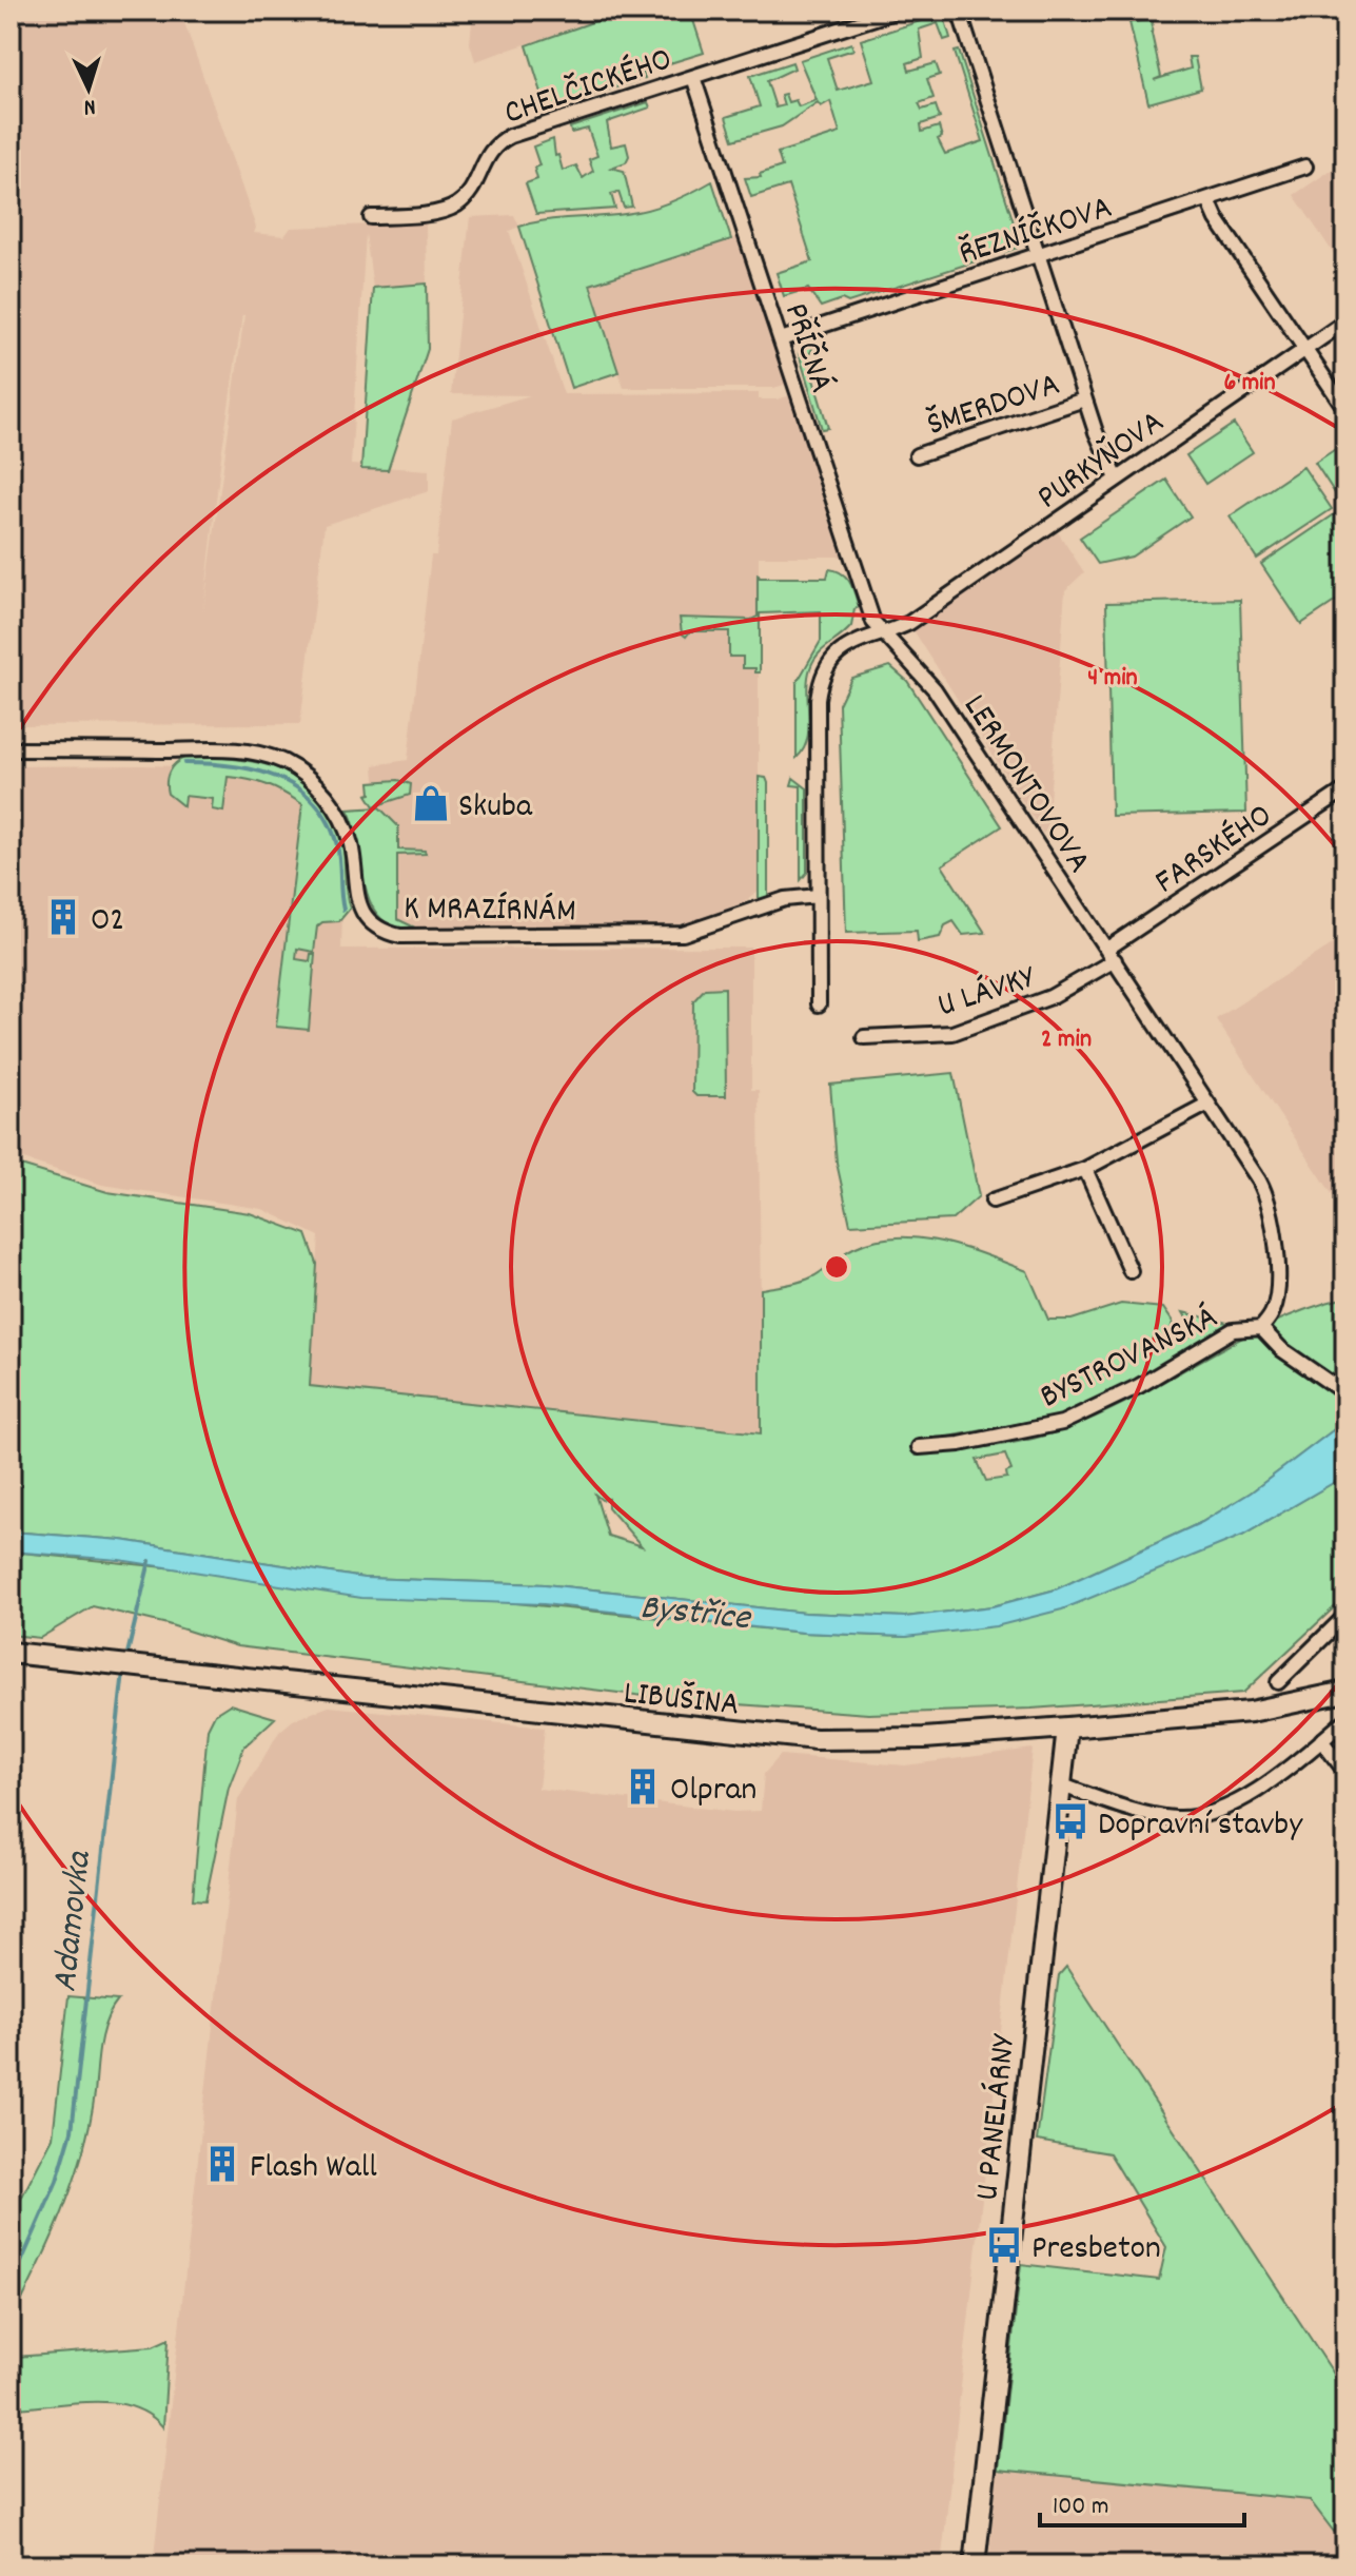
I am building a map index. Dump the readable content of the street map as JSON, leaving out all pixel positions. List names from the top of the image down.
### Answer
{
  "streets": {
    "street": [
      "CHELČICKÉHO",
      "ŘEZNÍČKOVA",
      "PŘÍČNÁ",
      "ŠMERDOVA",
      "PURKYŇOVA",
      "LERMONTOVOVA",
      "FARSKÉHO",
      "K MRAZÍRNÁM",
      "U LÁVKY",
      "BYSTROVANSKÁ",
      "LIBUŠINA",
      "U PANELÁRNY"
    ]
  },
  "crossings": [
    ["CHELČICKÉHO", "PŘÍČNÁ"],
    ["ŘEZNÍČKOVA", "PŘÍČNÁ"],
    ["PŘÍČNÁ", "PURKYŇOVA"],
    ["PŘÍČNÁ", "LERMONTOVOVA"],
    ["PURKYŇOVA", "LERMONTOVOVA"],
    ["LERMONTOVOVA", "FARSKÉHO"],
    ["LERMONTOVOVA", "U LÁVKY"],
    ["LERMONTOVOVA", "BYSTROVANSKÁ"],
    ["FARSKÉHO", "U LÁVKY"],
    ["LIBUŠINA", "U PANELÁRNY"]
  ],
  "water": ["Bystřice", "Adamovka"],
  "places": {
    "shop": ["Skuba"],
    "building": ["O2", "Olpran", "Flash Wall"],
    "bus stop": ["Dopravní stavby", "Presbeton"]
  },
  "scale_bar": "100 m",
  "north": "bottom",
  "rings": ["6 min", "4 min", "2 min"]
}
